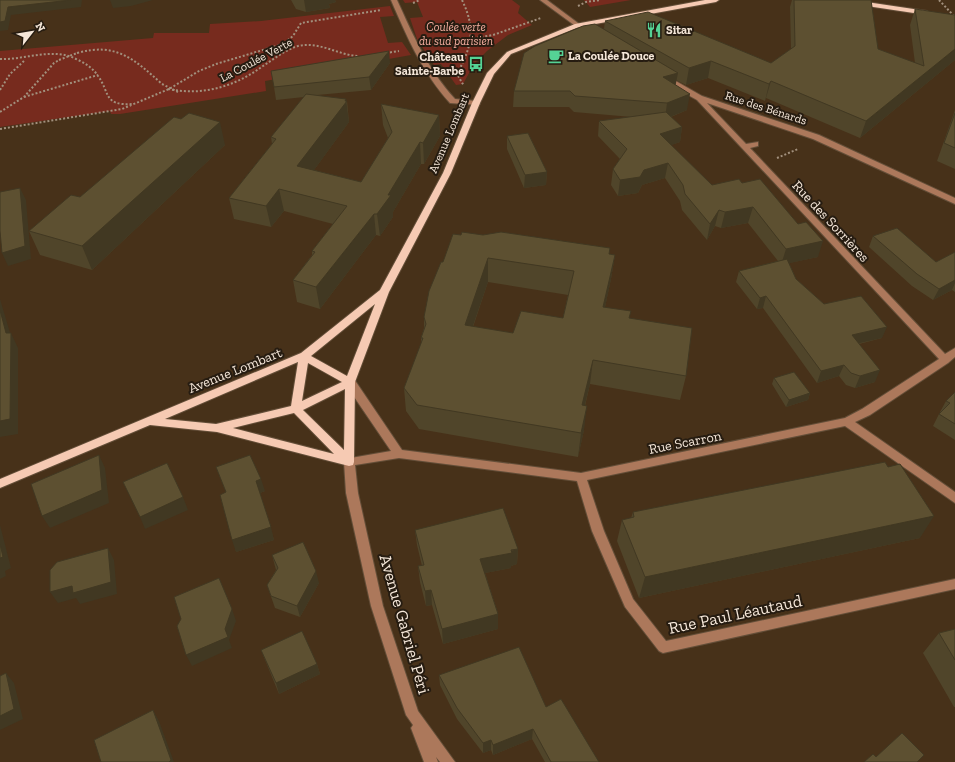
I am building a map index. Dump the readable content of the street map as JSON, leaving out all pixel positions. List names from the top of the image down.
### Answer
{
  "streets": {
    "main road": ["Avenue Lombart"],
    "street": [
      "Rue des Bénards",
      "Rue des Sorrières",
      "Rue Scarron",
      "Rue Paul Léautaud",
      "Avenue Gabriel Péri"
    ],
    "path": ["La Coulée Verte"]
  },
  "crossings": [
    ["Rue des Bénards", "Rue des Sorrières"],
    ["Avenue Lombart", "Rue Scarron"],
    ["Avenue Lombart", "Avenue Gabriel Péri"],
    ["Rue des Sorrières", "Rue Scarron"],
    ["Rue Scarron", "Rue Paul Léautaud"],
    ["Rue Scarron", "Avenue Gabriel Péri"]
  ],
  "parks": ["Coulée verte du sud parisien"],
  "places": {
    "restaurant": ["Sitar"],
    "cafe": ["La Coulée Douce"],
    "bus stop": ["Château Sainte-Barbe"]
  },
  "north": "top right"
}
